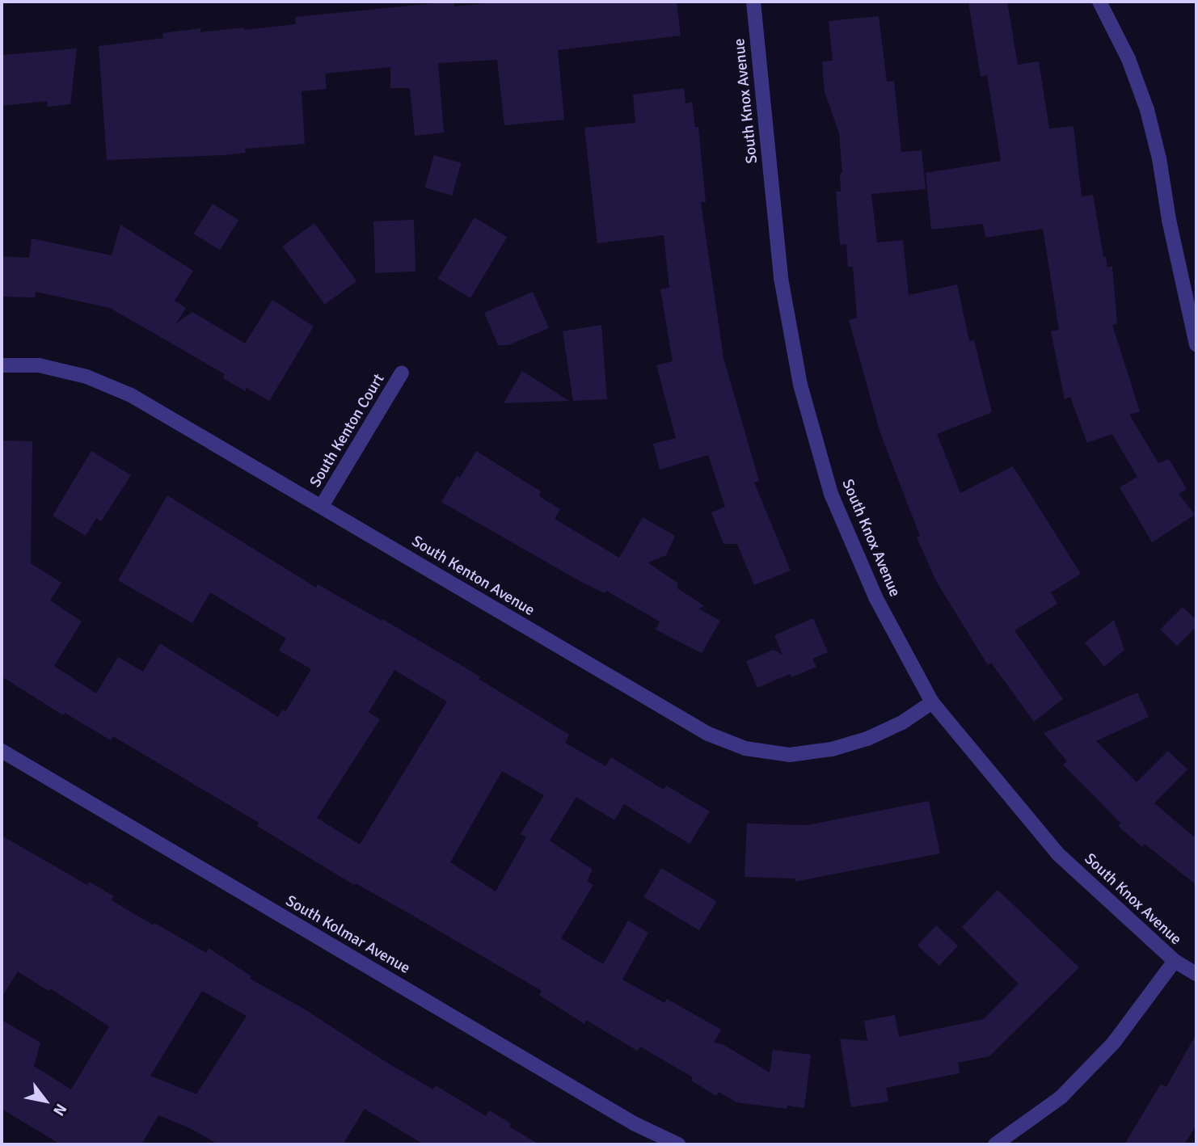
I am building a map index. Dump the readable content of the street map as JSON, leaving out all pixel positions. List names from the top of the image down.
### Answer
{
  "streets": {
    "street": [
      "South Knox Avenue",
      "South Kenton Court",
      "South Kenton Avenue",
      "South Kolmar Avenue"
    ]
  },
  "crossings": [
    ["South Knox Avenue", "South Kenton Avenue"],
    ["South Kenton Court", "South Kenton Avenue"]
  ],
  "north": "bottom right"
}
